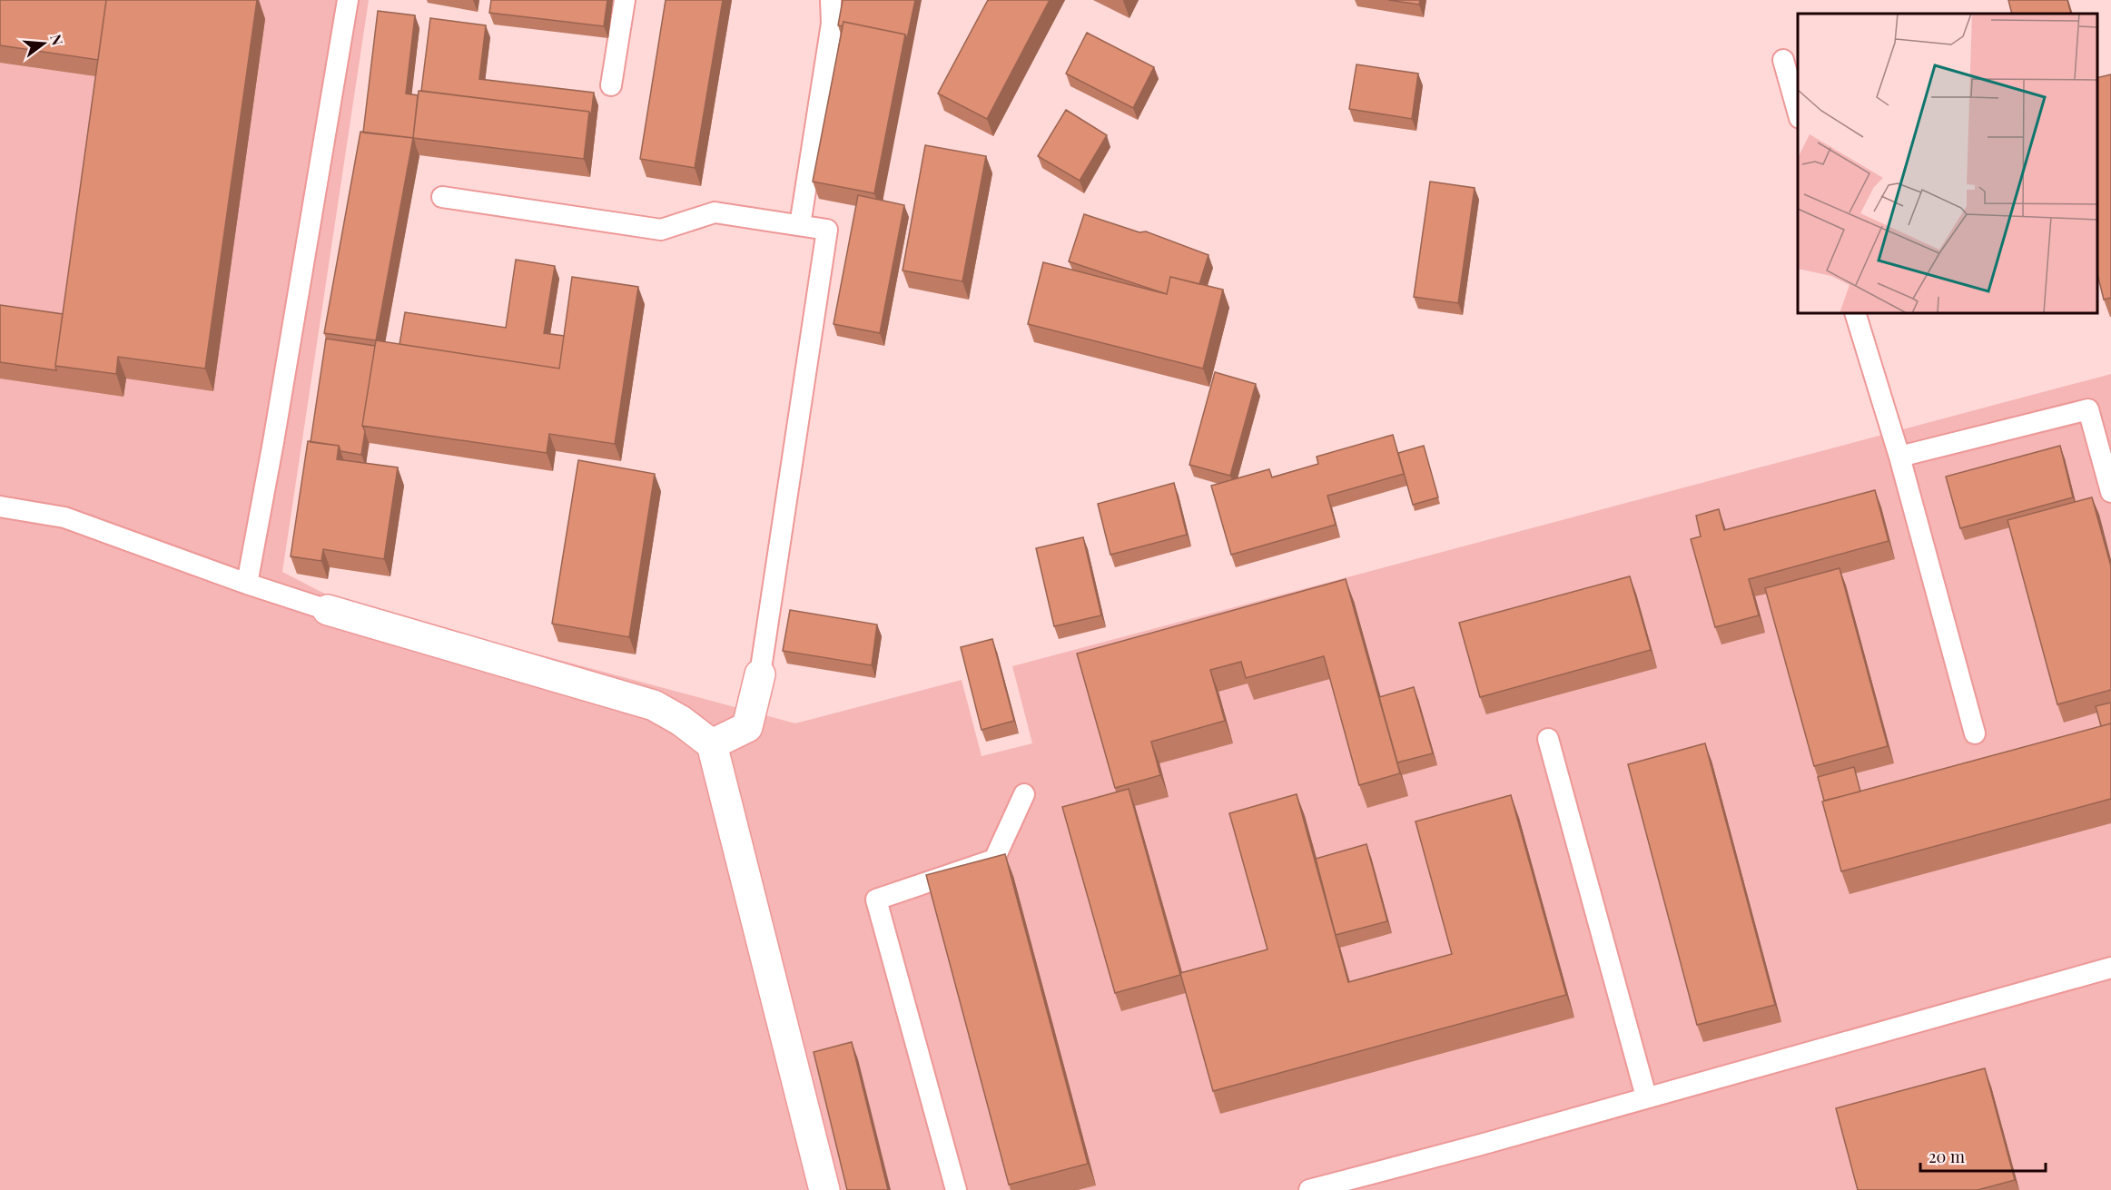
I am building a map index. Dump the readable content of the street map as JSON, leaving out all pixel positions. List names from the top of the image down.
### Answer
{
  "scale_bar": "20 m",
  "north": "right"
}
